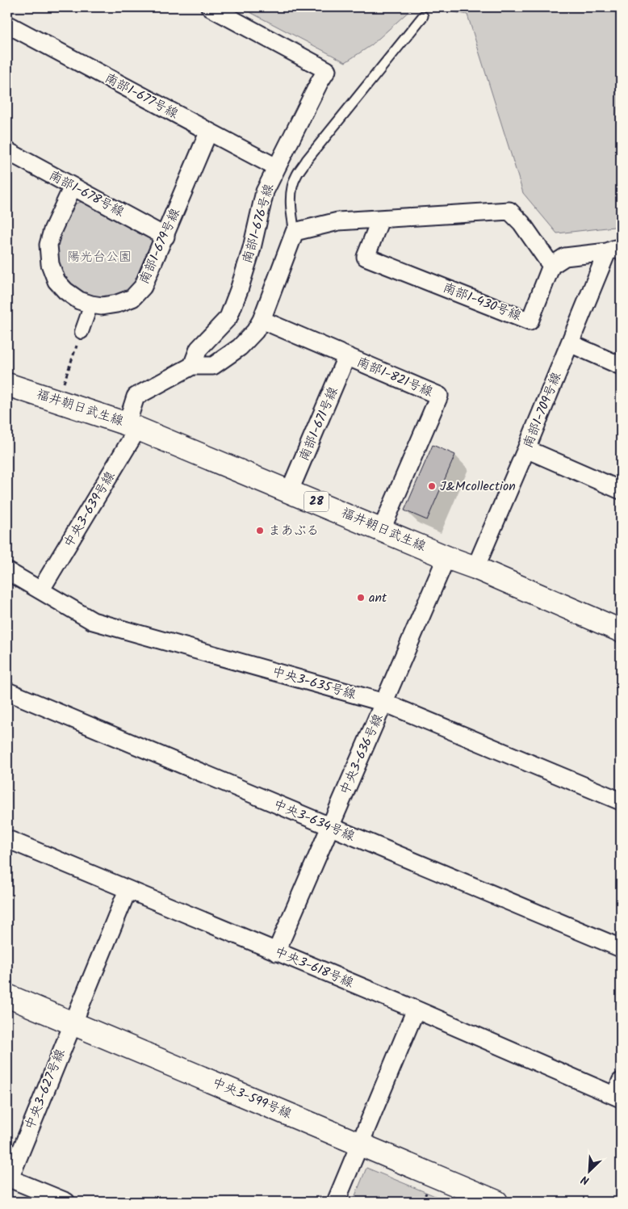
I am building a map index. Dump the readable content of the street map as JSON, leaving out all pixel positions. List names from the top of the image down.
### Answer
{
  "streets": {
    "main road": ["福井朝日武生線", "28", "中央3-599号線"],
    "street": [
      "南部1-677号線",
      "南部1-678号線",
      "南部1-676号線",
      "南部1-679号線",
      "南部1-430号線",
      "南部1-821号線",
      "南部1-709号線",
      "南部1-671号線",
      "中央3-639号線",
      "中央3-635号線",
      "中央3-636号線",
      "中央3-634号線",
      "中央3-618号線",
      "中央3-627号線"
    ]
  },
  "crossings": [
    ["南部1-677号線", "南部1-676号線"],
    ["南部1-677号線", "南部1-679号線"],
    ["南部1-678号線", "南部1-679号線"],
    ["南部1-821号線", "福井朝日武生線"],
    ["南部1-821号線", "南部1-671号線"],
    ["福井朝日武生線", "南部1-709号線"],
    ["福井朝日武生線", "南部1-671号線"],
    ["福井朝日武生線", "中央3-639号線"],
    ["福井朝日武生線", "中央3-636号線"],
    ["中央3-639号線", "中央3-635号線"],
    ["中央3-635号線", "中央3-636号線"],
    ["中央3-636号線", "中央3-634号線"],
    ["中央3-636号線", "中央3-618号線"],
    ["中央3-618号線", "中央3-627号線"],
    ["中央3-627号線", "中央3-599号線"]
  ],
  "parks": ["陽光台公園"],
  "places": ["J&Mcollection", "まあぶる", "ant"],
  "north": "bottom left"
}
